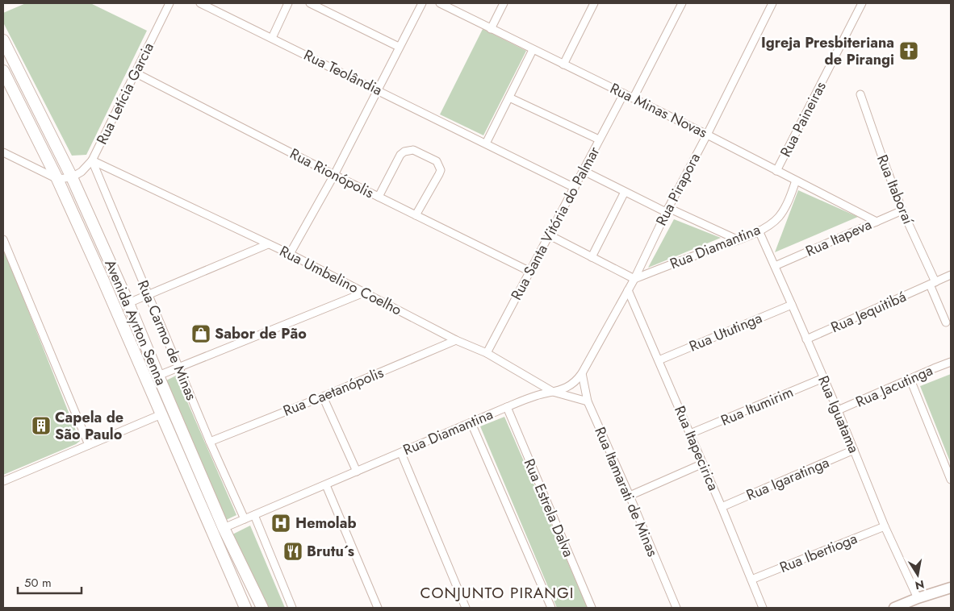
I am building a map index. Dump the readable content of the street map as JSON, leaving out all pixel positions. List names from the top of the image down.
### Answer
{
  "streets": {
    "main road": ["Avenida Ayrton Senna"],
    "street": [
      "Rua Teolândia",
      "Rua Letícia Garcia",
      "Rua Minas Novas",
      "Rua Paineiras",
      "Rua Rionópolis",
      "Rua Pirapora",
      "Rua Itaboraí",
      "Rua Santa Vitória do Palmar",
      "Rua Itapeva",
      "Rua Diamantina",
      "Rua Umbelino Coelho",
      "Rua Jequitibá",
      "Rua Ututinga",
      "Rua Carmo de Minas",
      "Rua Jacutinga",
      "Rua Caetanópolis",
      "Rua Itumirim",
      "Rua Iguatama",
      "Rua Itapecirica",
      "Rua Igaratinga",
      "Rua Itamarati de Minas",
      "Rua Estrela Dalva",
      "Rua Ibertioga"
    ]
  },
  "crossings": [
    ["Rua Teolândia", "Rua Santa Vitória do Palmar"],
    ["Rua Letícia Garcia", "Rua Rionópolis"],
    ["Rua Letícia Garcia", "Rua Umbelino Coelho"],
    ["Rua Letícia Garcia", "Avenida Ayrton Senna"],
    ["Rua Letícia Garcia", "Rua Carmo de Minas"],
    ["Rua Minas Novas", "Rua Paineiras"],
    ["Rua Minas Novas", "Rua Pirapora"],
    ["Rua Minas Novas", "Rua Santa Vitória do Palmar"],
    ["Rua Minas Novas", "Rua Itapeva"],
    ["Rua Minas Novas", "Rua Diamantina"],
    ["Rua Rionópolis", "Rua Santa Vitória do Palmar"],
    ["Rua Pirapora", "Rua Diamantina"],
    ["Rua Pirapora", "Rua Itapecirica"],
    ["Rua Itaboraí", "Rua Itapeva"],
    ["Rua Itaboraí", "Rua Jequitibá"],
    ["Rua Santa Vitória do Palmar", "Rua Umbelino Coelho"],
    ["Rua Itapeva", "Rua Iguatama"],
    ["Rua Diamantina", "Rua Umbelino Coelho"],
    ["Rua Diamantina", "Avenida Ayrton Senna"],
    ["Rua Diamantina", "Rua Carmo de Minas"],
    ["Rua Diamantina", "Rua Iguatama"],
    ["Rua Diamantina", "Rua Itapecirica"],
    ["Rua Diamantina", "Rua Itamarati de Minas"],
    ["Rua Diamantina", "Rua Estrela Dalva"],
    ["Rua Umbelino Coelho", "Rua Carmo de Minas"],
    ["Rua Umbelino Coelho", "Rua Caetanópolis"],
    ["Rua Umbelino Coelho", "Rua Itamarati de Minas"],
    ["Rua Jequitibá", "Rua Iguatama"],
    ["Rua Ututinga", "Rua Iguatama"],
    ["Rua Ututinga", "Rua Itapecirica"],
    ["Rua Carmo de Minas", "Rua Caetanópolis"],
    ["Rua Jacutinga", "Rua Iguatama"],
    ["Rua Itumirim", "Rua Iguatama"],
    ["Rua Itumirim", "Rua Itapecirica"],
    ["Rua Iguatama", "Rua Igaratinga"],
    ["Rua Iguatama", "Rua Ibertioga"],
    ["Rua Itapecirica", "Rua Igaratinga"],
    ["Rua Itapecirica", "Rua Ibertioga"]
  ],
  "districts": ["CONJUNTO PIRANGI"],
  "places": {
    "church": ["Igreja Presbiteriana de Pirangi"],
    "shop": ["Sabor de Pão"],
    "building": ["Capela de São Paulo"],
    "hospital": ["Hemolab"],
    "restaurant": ["Brutu´s"]
  },
  "scale_bar": "50 m",
  "north": "bottom"
}
